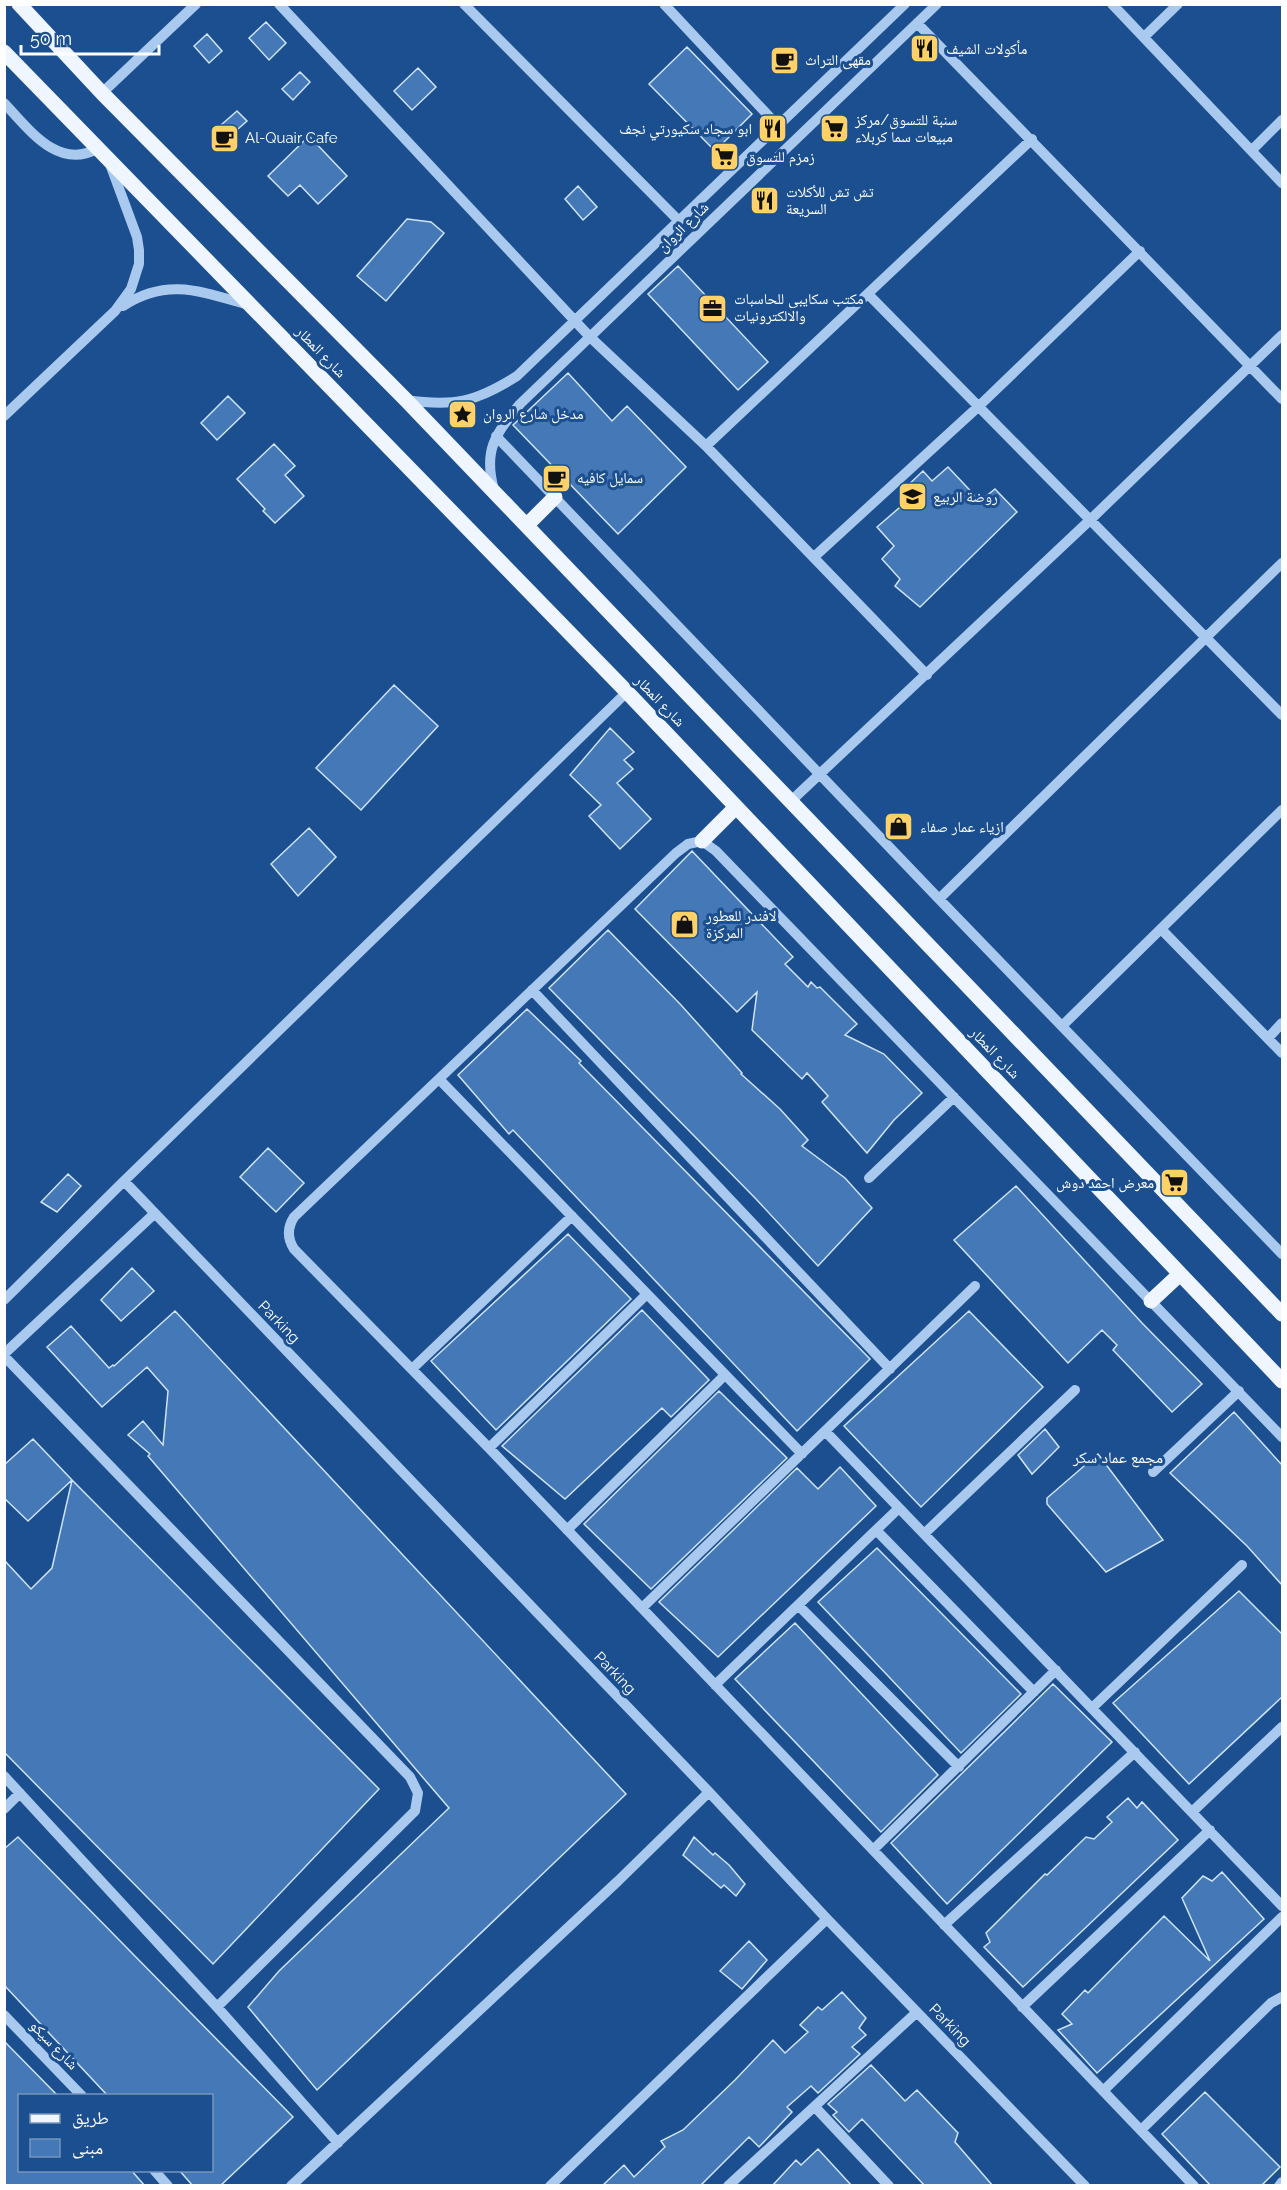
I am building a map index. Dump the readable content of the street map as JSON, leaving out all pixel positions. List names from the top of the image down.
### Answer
{
  "streets": {
    "main road": ["شارع المطار"],
    "street": ["شارع الروان", "Parking", "شارع سيكو"]
  },
  "crossings": [
    ["شارع الروان", "شارع المطار"]
  ],
  "districts": ["مجمع عماد سكر"],
  "places": {
    "restaurant": ["مأكولات الشيف", "ابو سجاد سكيورتي نجف", "تش تش للأكلات السريعة"],
    "cafe": ["مقهى التراث", "Al-Quair Cafe", "سمايل كافيه"],
    "supermarket": ["سنبة للتسوق/مركز مبيعات سما كربلاء", "زمزم للتسوق", "معرض احمد دوش"],
    "office": ["مكتب سكايبي للحاسبات والالكترونيات"],
    "place": ["مدخل شارع الروان"],
    "school or university": ["روضة الربيع"],
    "shop": ["ازياء عمار صفاء", "لافندر للعطور المركزة"]
  },
  "legend": ["طريق", "مبنى"],
  "scale_bar": "50 m"
}
